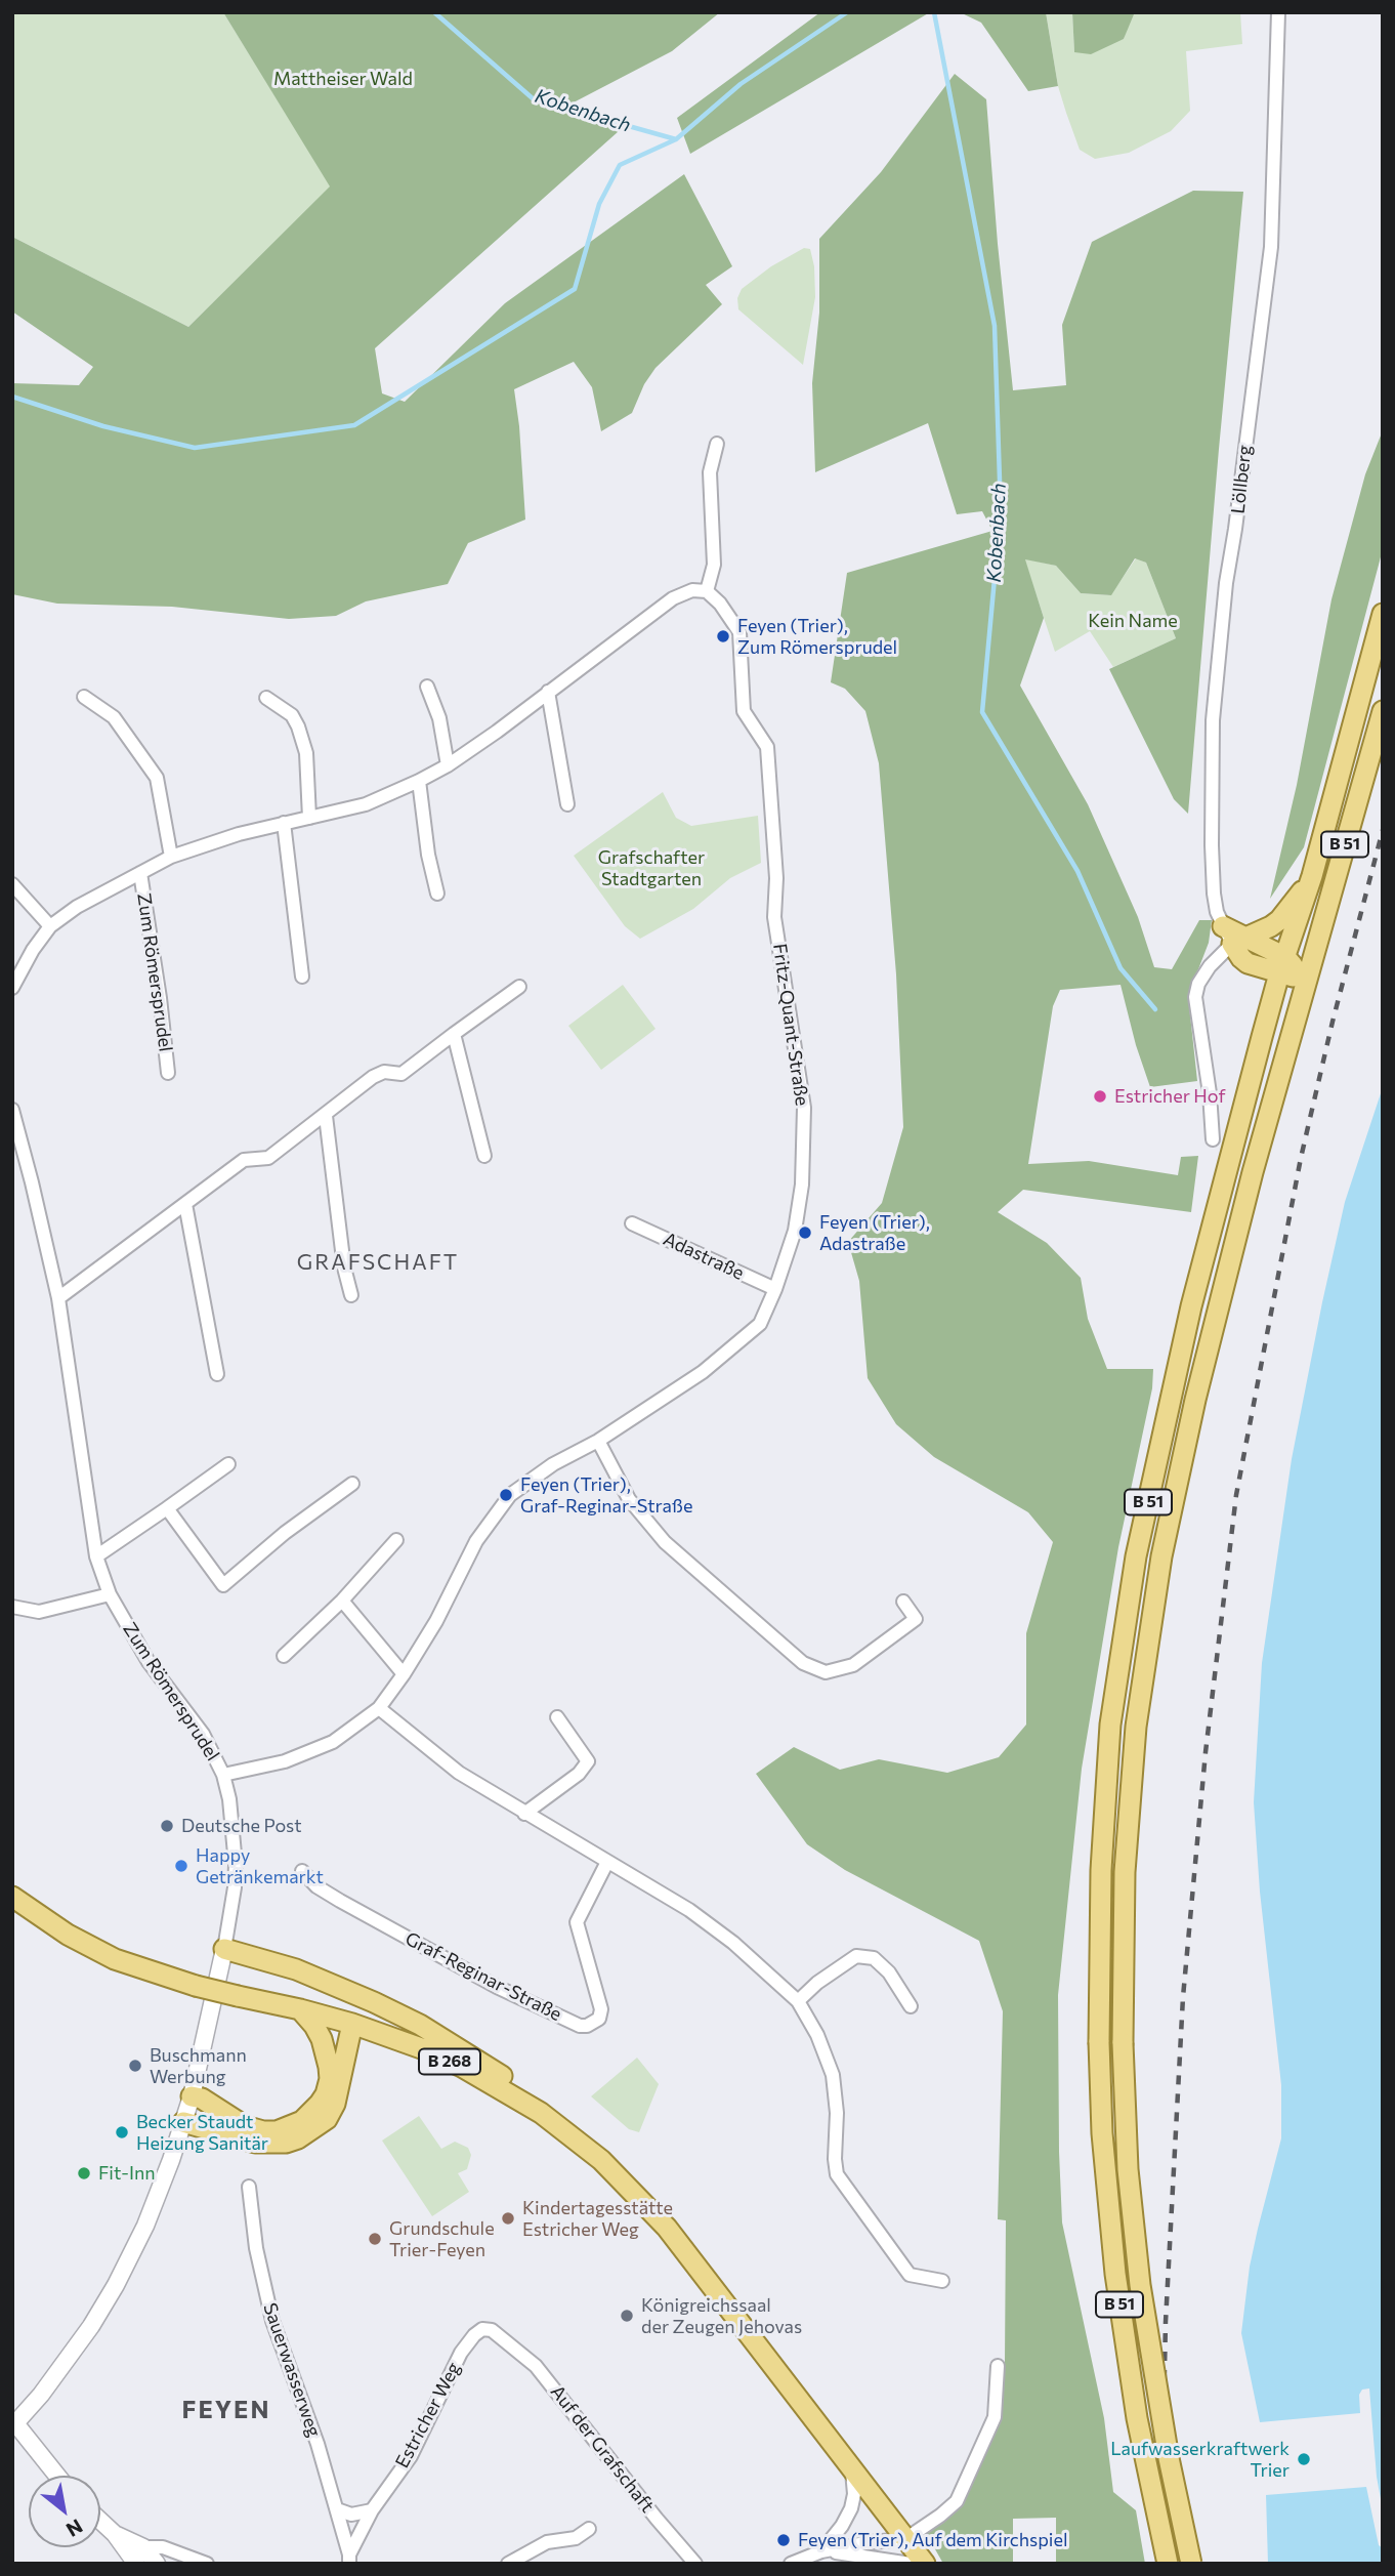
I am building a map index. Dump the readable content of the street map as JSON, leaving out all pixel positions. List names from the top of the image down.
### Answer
{
  "streets": {
    "main road": ["B 51", "B 268"],
    "street": [
      "Löllberg",
      "Zum Römersprudel",
      "Fritz-Quant-Straße",
      "Adastraße",
      "Graf-Reginar-Straße",
      "Sauerwasserweg",
      "Estricher Weg",
      "Auf der Grafschaft"
    ]
  },
  "crossings": [
    ["Zum Römersprudel", "Fritz-Quant-Straße"],
    ["Fritz-Quant-Straße", "Adastraße"],
    ["Sauerwasserweg", "Estricher Weg"],
    ["Estricher Weg", "Auf der Grafschaft"]
  ],
  "districts": ["GRAFSCHAFT", "FEYEN"],
  "water": ["Kobenbach"],
  "parks": ["Mattheiser Wald", "Kein Name", "Grafschafter Stadtgarten"],
  "places": [
    "Feyen (Trier), Zum Römersprudel",
    "Estricher Hof",
    "Feyen (Trier), Adastraße",
    "Feyen (Trier), Graf-Reginar-Straße",
    "Deutsche Post",
    "Happy Getränkemarkt",
    "Buschmann Werbung",
    "Becker Staudt Heizung Sanitär",
    "Fit-Inn",
    "Kindertagesstätte Estricher Weg",
    "Grundschule Trier-Feyen",
    "Königreichssaal der Zeugen Jehovas",
    "Laufwasserkraftwerk Trier",
    "Feyen (Trier), Auf dem Kirchspiel"
  ],
  "north": "bottom right"
}
